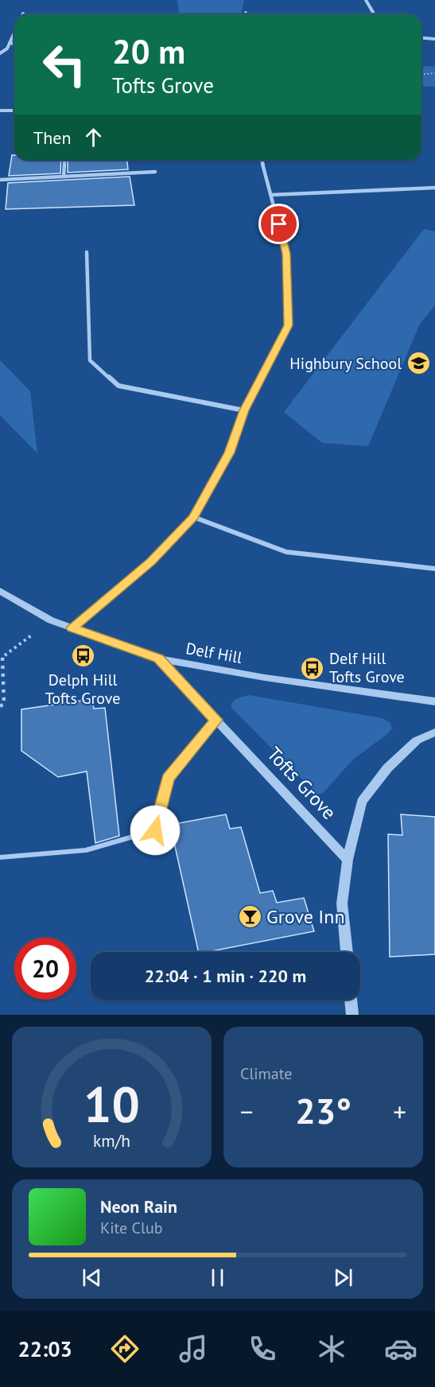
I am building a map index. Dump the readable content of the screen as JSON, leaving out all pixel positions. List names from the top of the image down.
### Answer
{
  "streets": {
    "street": ["Delf Hill", "Tofts Grove"]
  },
  "crossings": [
    ["Delf Hill", "Tofts Grove"]
  ],
  "places": {
    "school or university": ["Highbury School"],
    "bus stop": ["Delph Hill Tofts Grove", "Delf Hill Tofts Grove"],
    "bar": ["Grove Inn"]
  },
  "page": {
    "turn": ["20 m", "Tofts Grove"],
    "then": "Then",
    "limit": "20",
    "trip": "22:04 · 1 min · 220 m",
    "tile": "Climate",
    "heat": ["−", "23°", "+"],
    "song": ["Neon Rain", "Kite Club"],
    "tabs": "22:03",
    "gauge": ["10", "km/h"]
  }
}
